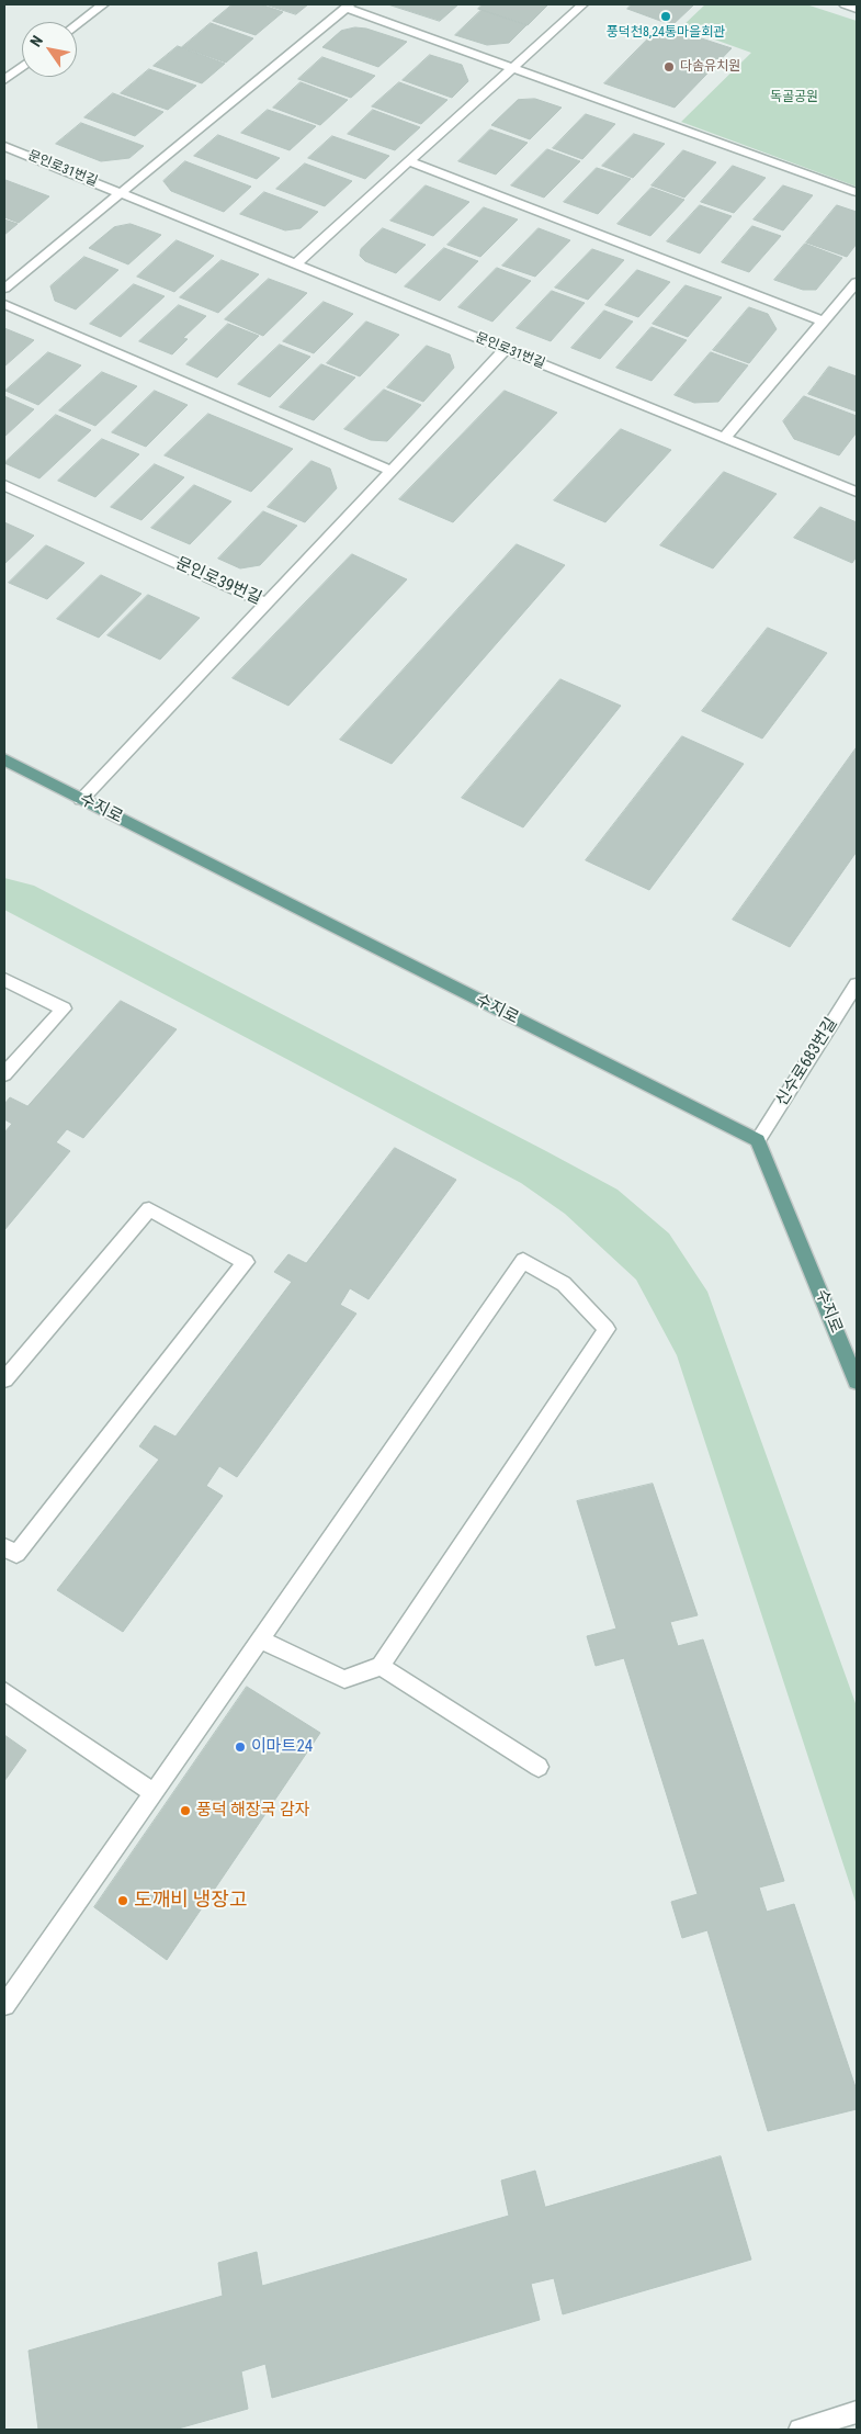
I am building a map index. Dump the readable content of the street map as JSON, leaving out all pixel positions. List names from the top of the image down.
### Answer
{
  "streets": {
    "main road": ["수지로"],
    "street": ["문인로31번길", "문인로39번길", "신수로683번길"]
  },
  "crossings": [
    ["문인로31번길", "문인로39번길"],
    ["수지로", "신수로683번길"]
  ],
  "parks": ["독골공원"],
  "places": [
    "풍덕천8,24통마을회관",
    "다솜유치원",
    "이마트24",
    "풍덕 해장국 감자",
    "도깨비 냉장고"
  ],
  "north": "top left"
}
